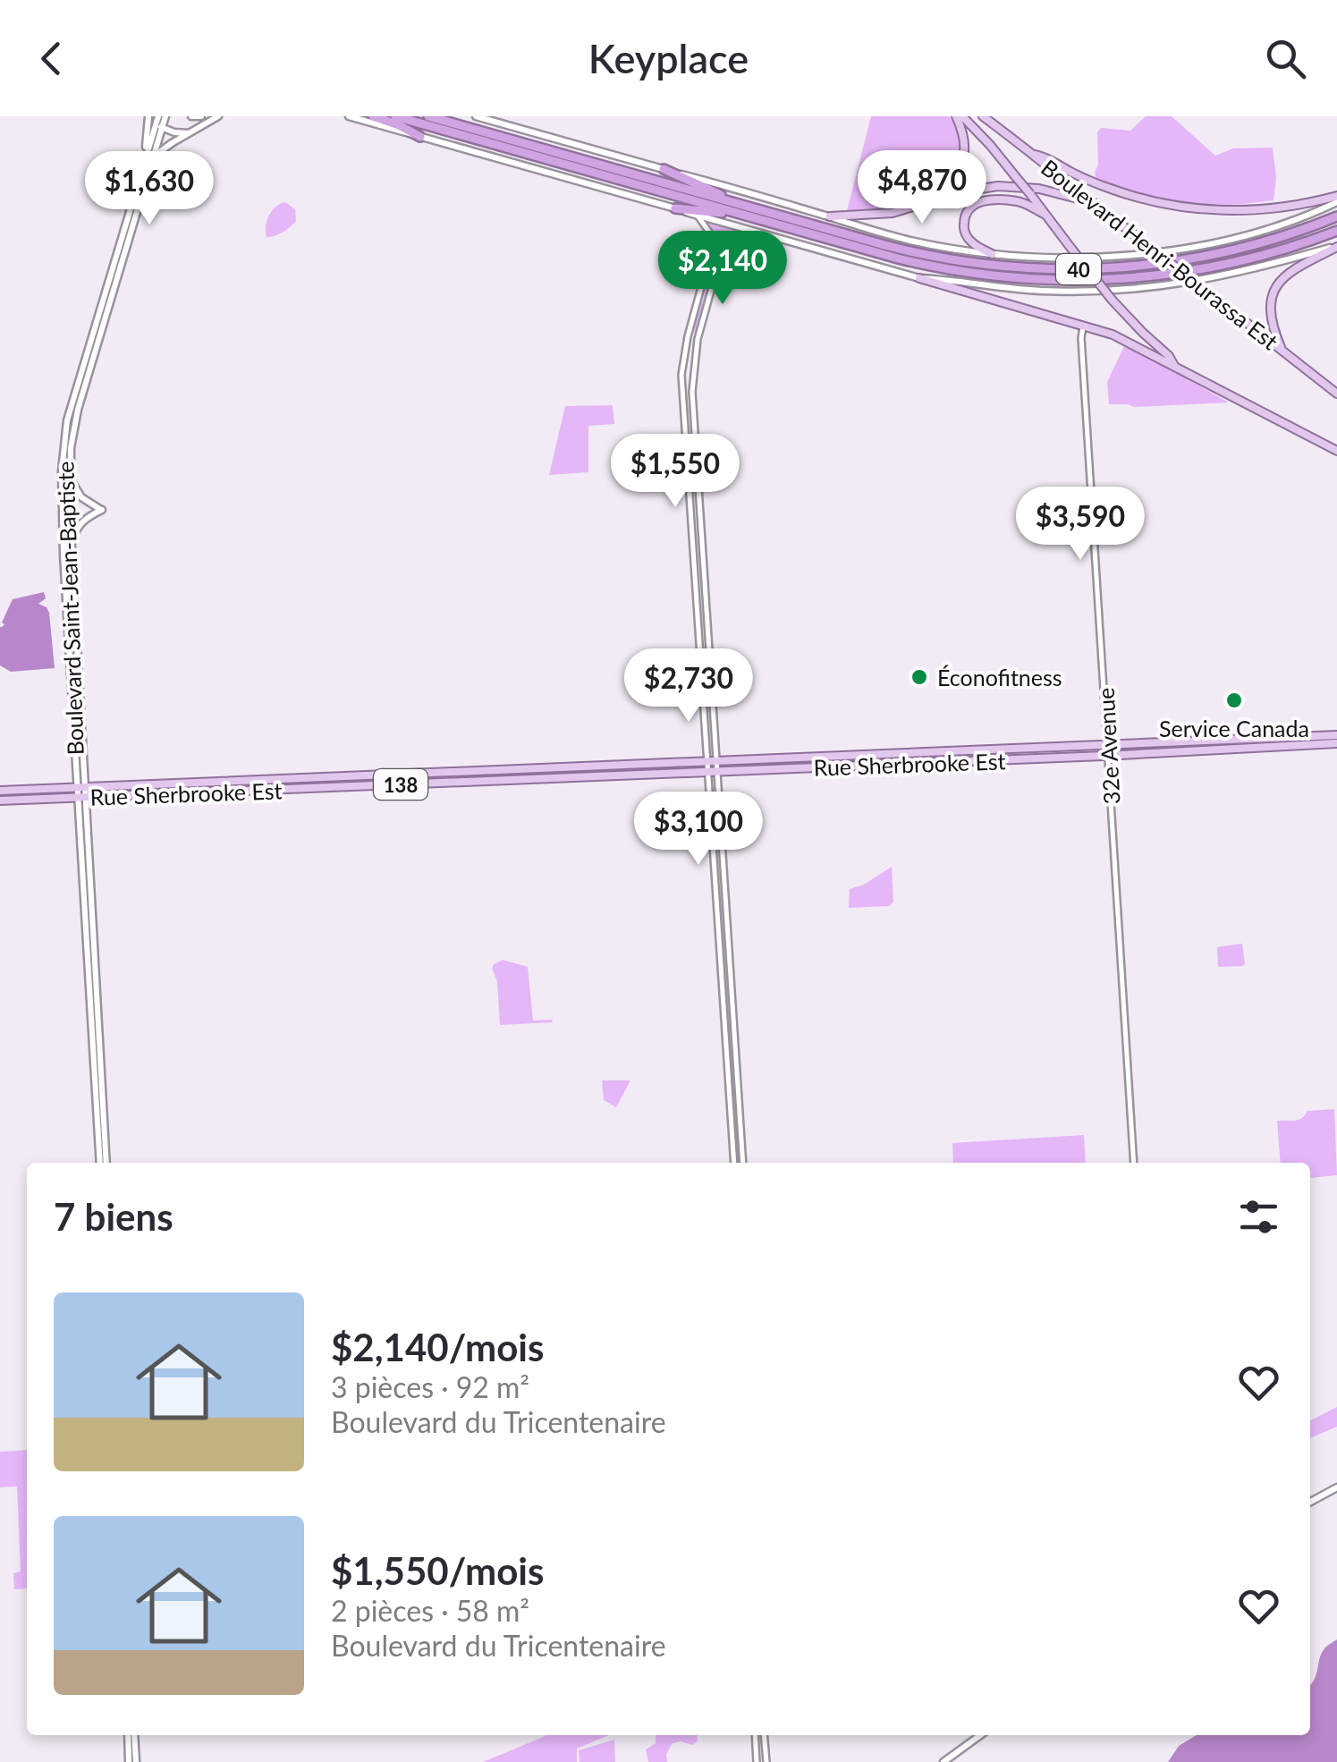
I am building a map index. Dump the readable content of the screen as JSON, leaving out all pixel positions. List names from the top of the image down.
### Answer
{
  "streets": {
    "highway": ["40"],
    "main road": [
      "Boulevard Henri-Bourassa Est",
      "Boulevard Saint-Jean-Baptiste",
      "Rue Sherbrooke Est",
      "138"
    ],
    "street": ["32e Avenue"]
  },
  "crossings": [
    ["Boulevard Saint-Jean-Baptiste", "Rue Sherbrooke Est"],
    ["32e Avenue", "Rue Sherbrooke Est"]
  ],
  "places": ["Éconofitness", "Service Canada"],
  "page": {
    "header": "Keyplace",
    "price": [
      "$4,870",
      "$1,630",
      "$2,140",
      "$1,550",
      "$3,590",
      "$2,730",
      "$3,100"
    ],
    "heading": "7 biens",
    "list": [
      {
        "name": "$2,140/mois",
        "note": "3 pièces · 92 m² · Boulevard du Tricentenaire"
      },
      {
        "name": "$1,550/mois",
        "note": "2 pièces · 58 m² · Boulevard du Tricentenaire"
      }
    ]
  }
}
